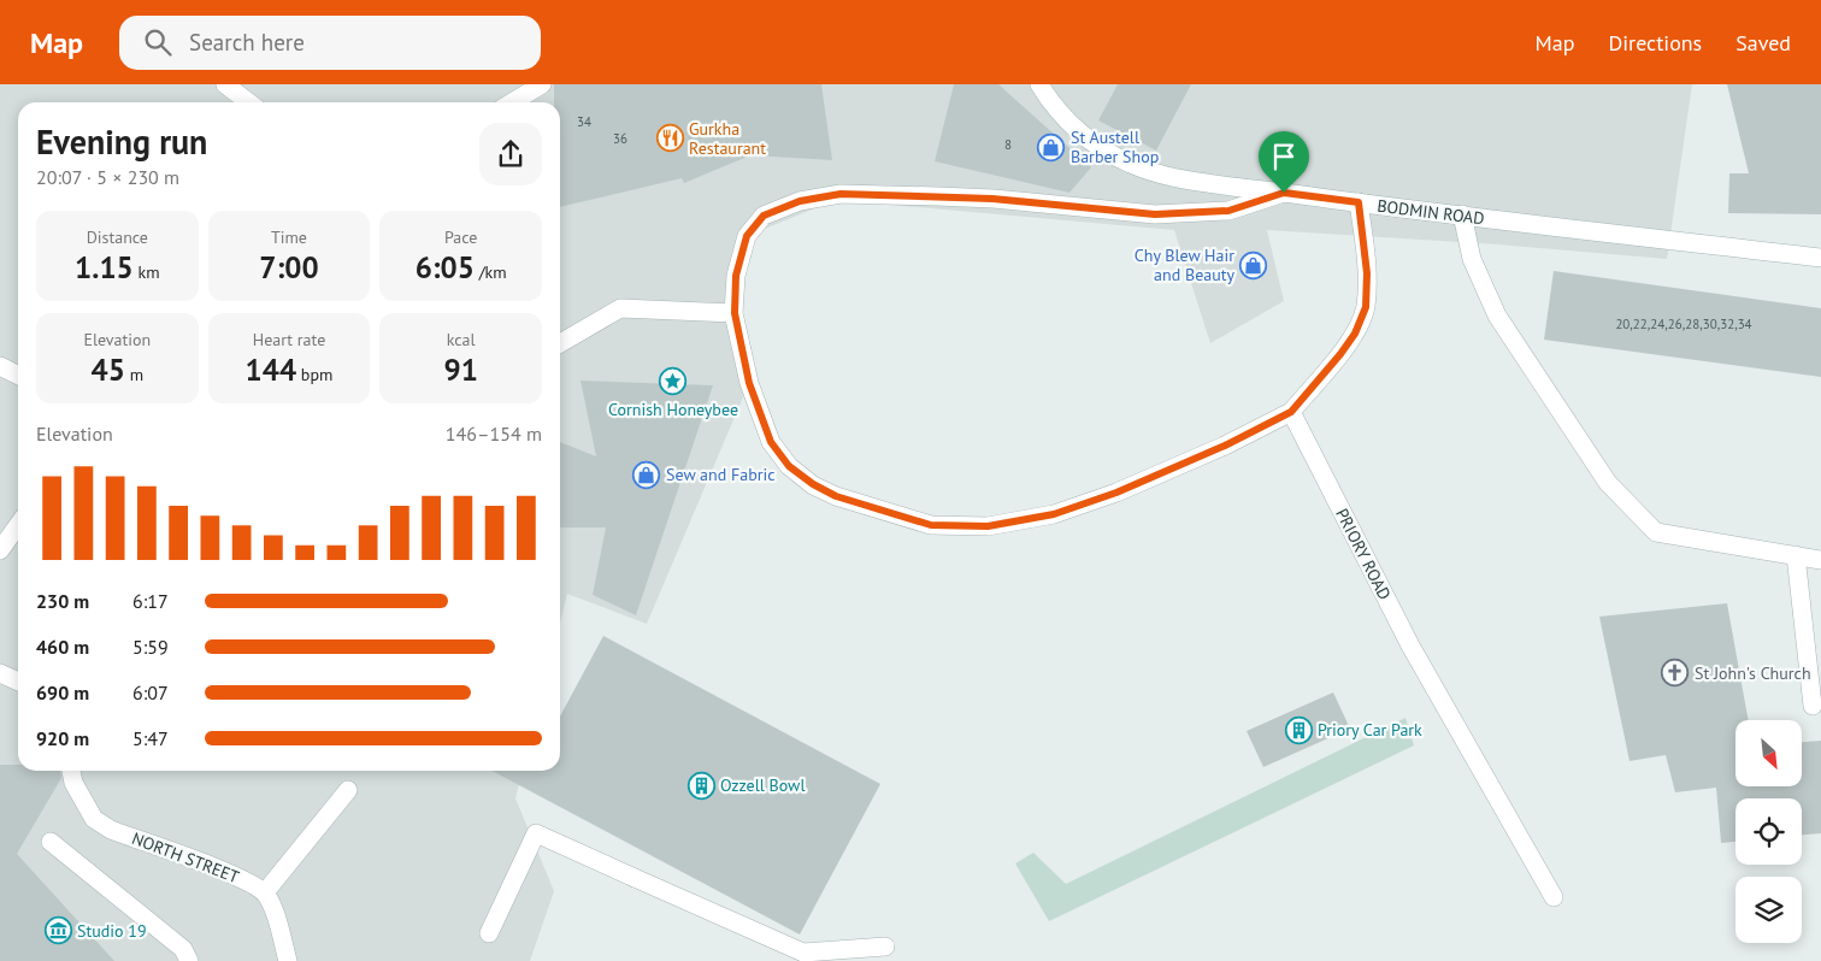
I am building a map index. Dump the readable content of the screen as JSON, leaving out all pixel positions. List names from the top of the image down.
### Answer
{
  "streets": {
    "street": ["BODMIN ROAD", "PRIORY ROAD", "NORTH STREET"]
  },
  "places": {
    "restaurant": ["Gurkha Restaurant"],
    "shop": ["St Austell Barber Shop", "Chy Blew Hair and Beauty", "Sew and Fabric"],
    "place": ["Cornish Honeybee"],
    "church": ["St John's Church"],
    "building": ["Priory Car Park", "Ozzell Bowl"],
    "museum": ["Studio 19"]
  },
  "house_numbers": [
    "34",
    "36",
    "8",
    "20,22,24,26,28,30,32,34"
  ],
  "north": "bottom right",
  "page": {
    "header": "Map",
    "search": "Search here",
    "nav": ["Map", "Directions", "Saved"],
    "heading": ["Evening run", "20:07 · 5 × 230 m"],
    "stats": [
      ["Distance", "1.15 km"],
      ["Time", "7:00"],
      ["Pace", "6:05 /km"],
      ["Elevation", "45 m"],
      ["Heart rate", "144 bpm"],
      ["kcal", "91"]
    ],
    "chart": ["Elevation", "146–154 m"],
    "list": [
      {
        "name": "230 m",
        "note": "6:17"
      },
      {
        "name": "460 m",
        "note": "5:59"
      },
      {
        "name": "690 m",
        "note": "6:07"
      },
      {
        "name": "920 m",
        "note": "5:47"
      }
    ]
  }
}
